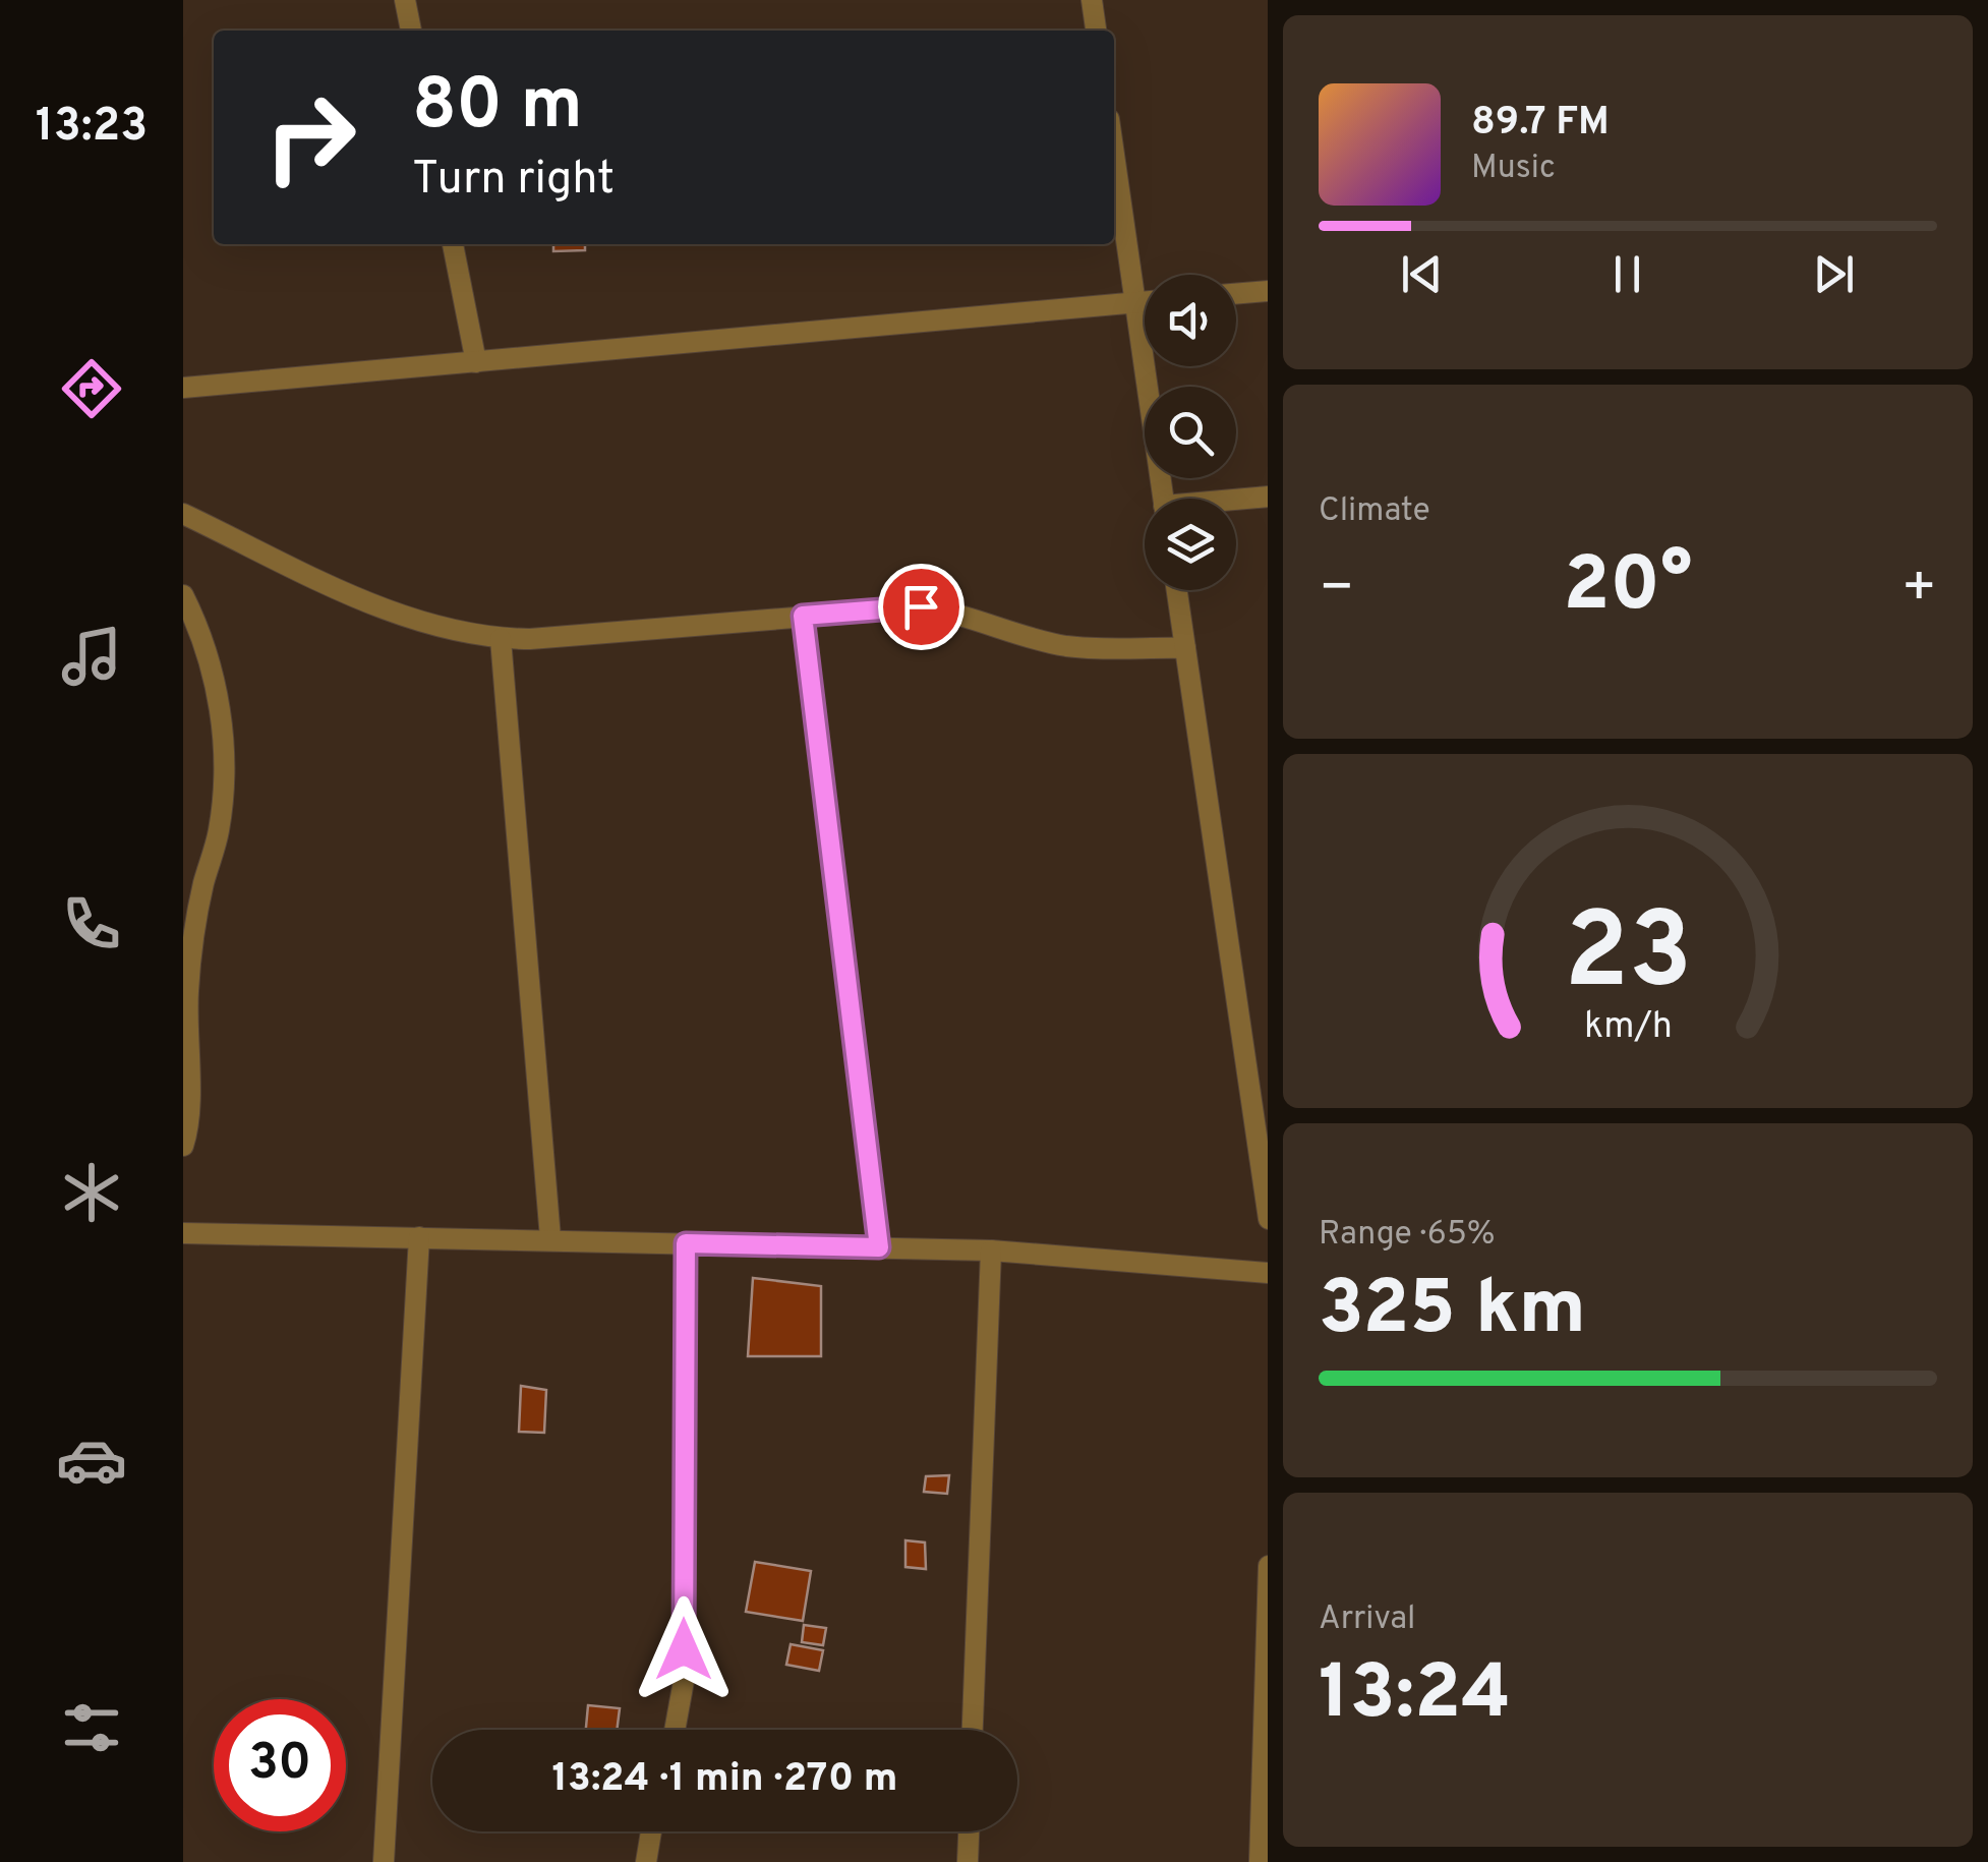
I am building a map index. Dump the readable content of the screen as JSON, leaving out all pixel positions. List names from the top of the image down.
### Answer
{
  "page": {
    "tabs": "13:23",
    "turn": ["80 m", "Turn right"],
    "song": ["89.7 FM", "Music"],
    "tile": [
      "Climate",
      ["Range · 65%", "325 km"],
      ["Arrival", "13:24"]
    ],
    "heat": ["−", "20°", "+"],
    "limit": "30",
    "trip": "13:24 · 1 min · 270 m",
    "gauge": ["23", "km/h"]
  }
}
